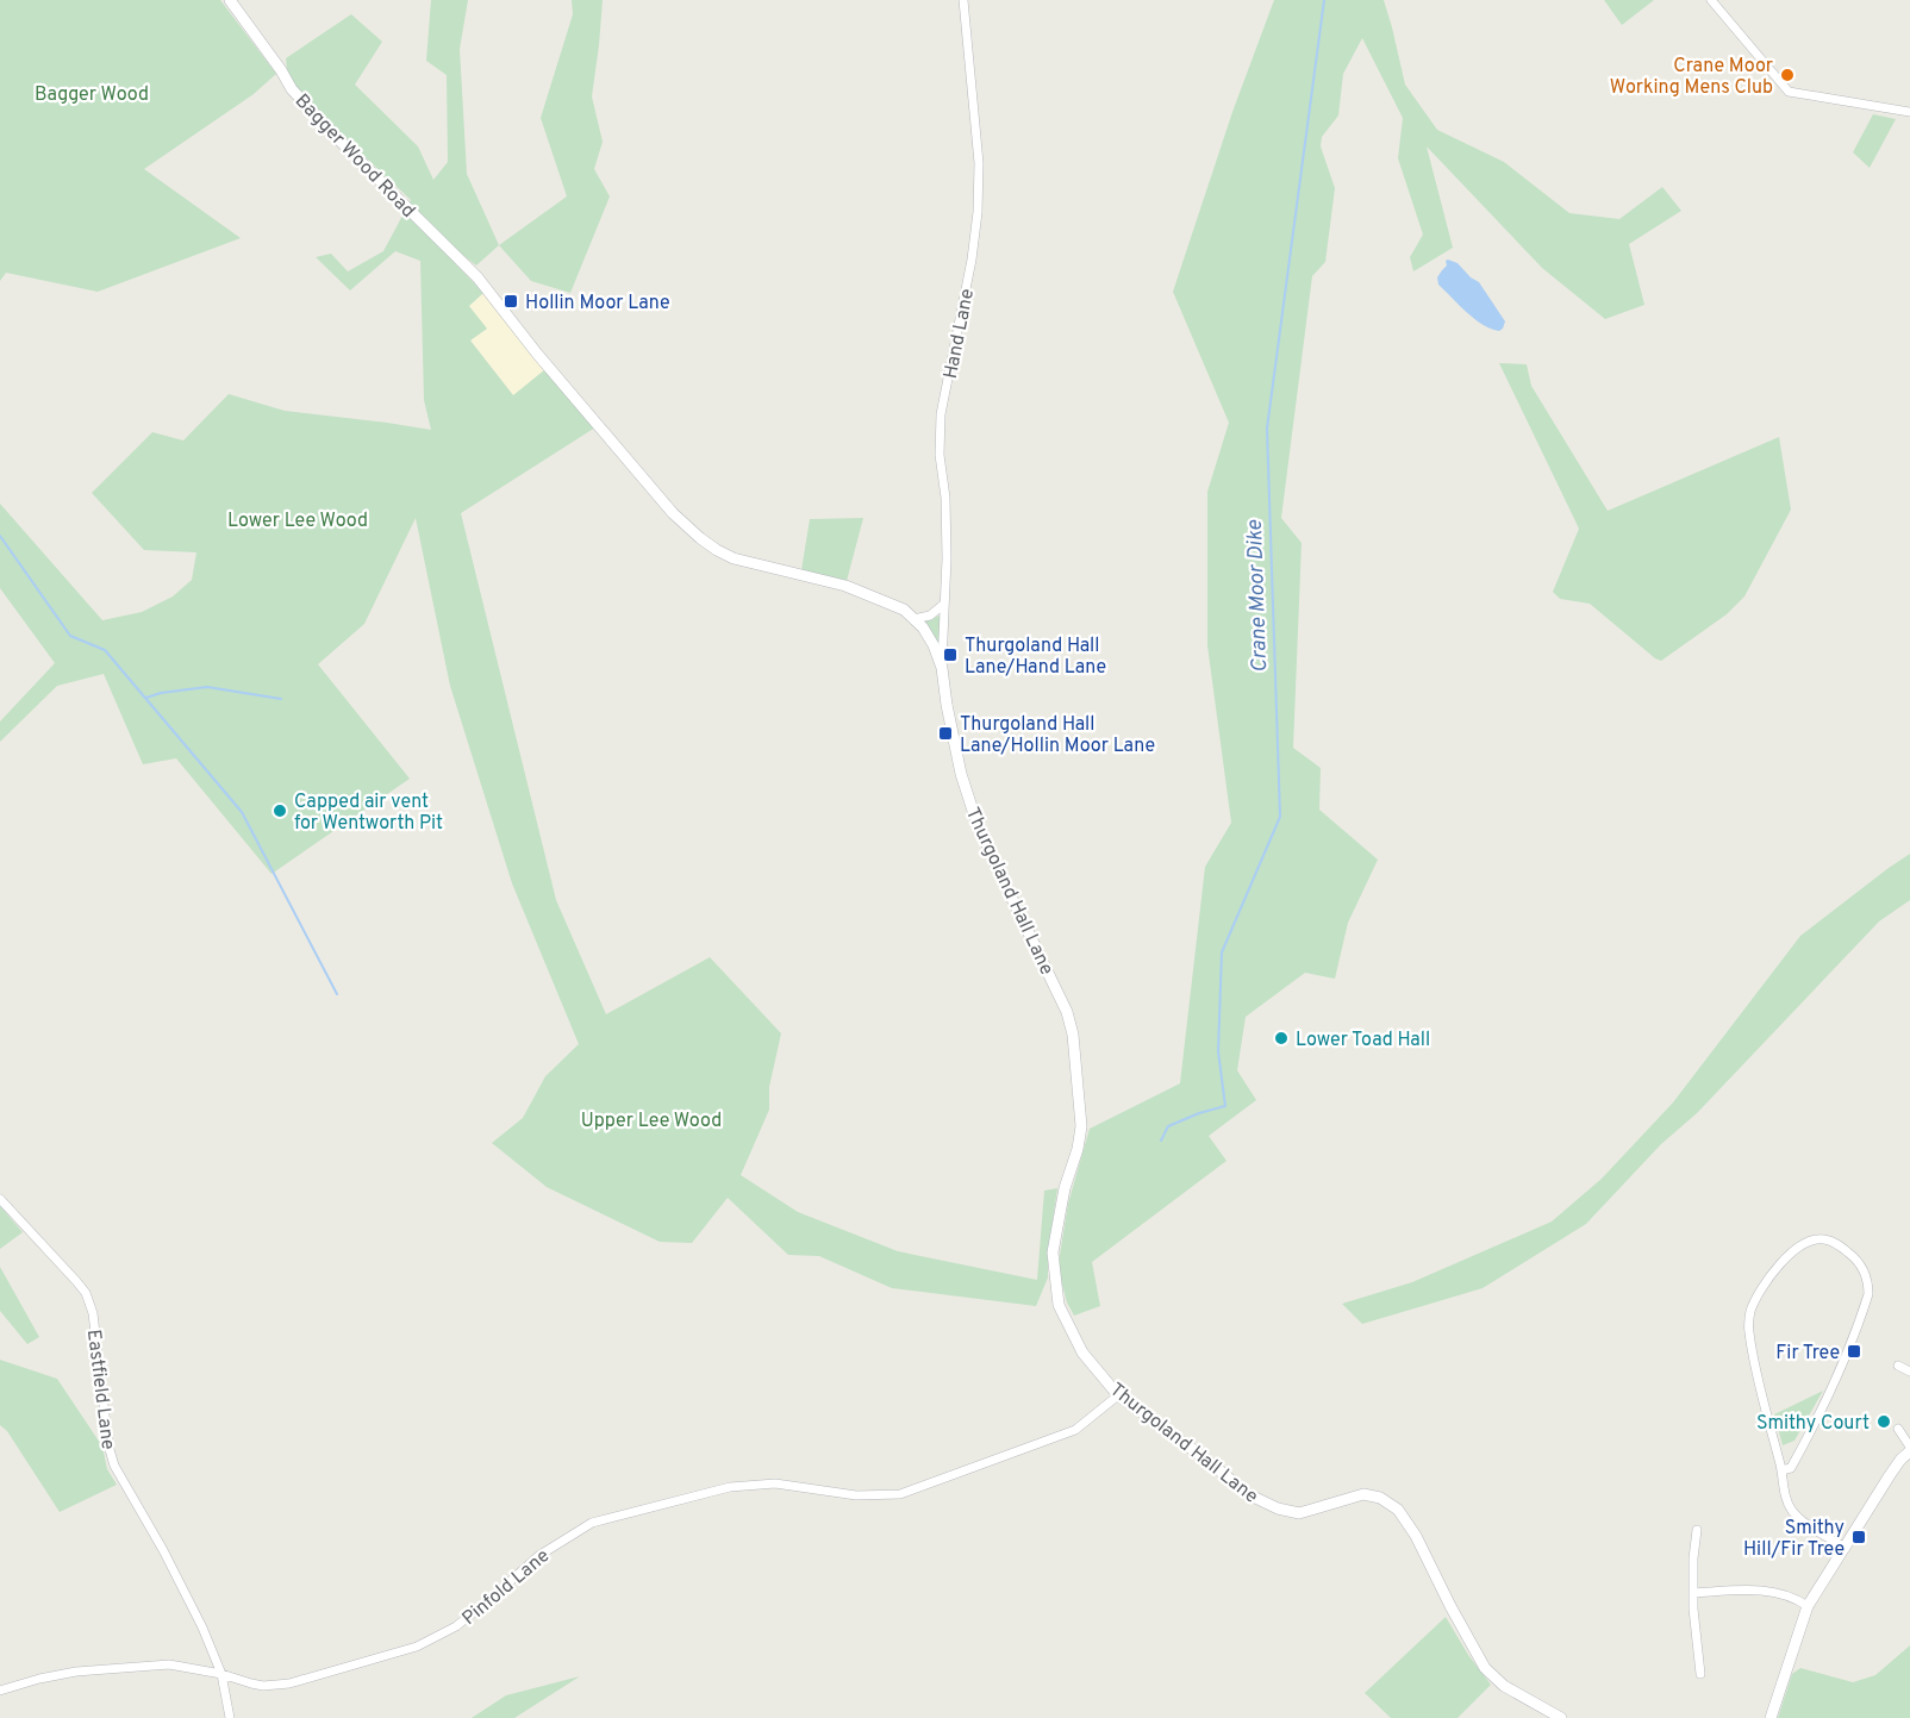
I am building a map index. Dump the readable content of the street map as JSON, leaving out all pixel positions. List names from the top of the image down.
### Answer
{
  "streets": {
    "street": [
      "Bagger Wood Road",
      "Hand Lane",
      "Thurgoland Hall Lane",
      "Eastfield Lane",
      "Pinfold Lane"
    ]
  },
  "crossings": [
    ["Hand Lane", "Thurgoland Hall Lane"],
    ["Thurgoland Hall Lane", "Pinfold Lane"],
    ["Eastfield Lane", "Pinfold Lane"]
  ],
  "water": ["Crane Moor Dike"],
  "parks": ["Bagger Wood", "Lower Lee Wood", "Upper Lee Wood"],
  "places": {
    "other": [
      "Crane Moor Working Mens Club",
      "Capped air vent for Wentworth Pit",
      "Lower Toad Hall",
      "Smithy Court"
    ],
    "transit": [
      "Hollin Moor Lane",
      "Thurgoland Hall Lane/Hand Lane",
      "Thurgoland Hall Lane/Hollin Moor Lane",
      "Fir Tree",
      "Smithy Hill/Fir Tree"
    ]
  }
}
